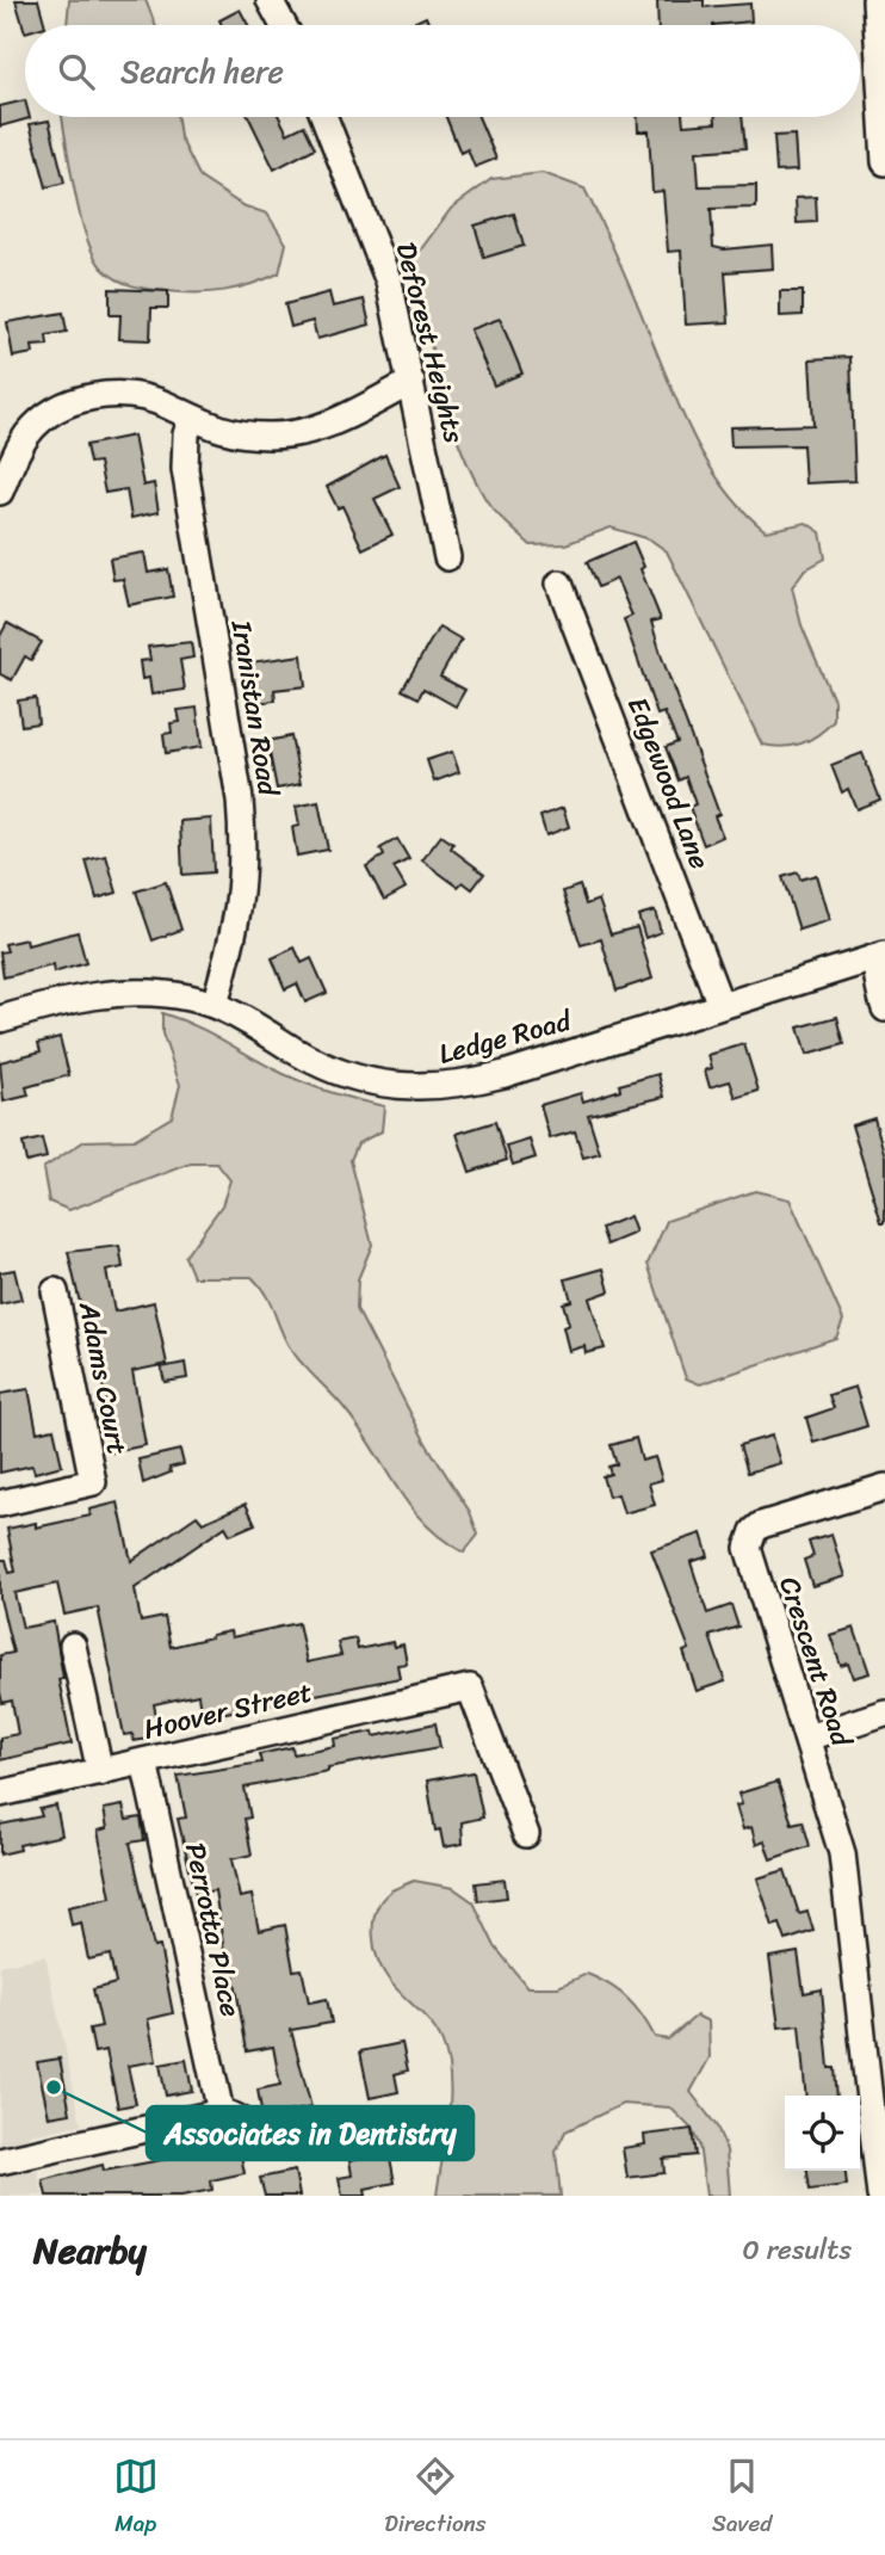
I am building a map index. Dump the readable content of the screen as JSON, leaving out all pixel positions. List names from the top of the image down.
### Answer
{
  "streets": {
    "street": [
      "Deforest Heights",
      "Iranistan Road",
      "Edgewood Lane",
      "Ledge Road",
      "Adams Court",
      "Crescent Road",
      "Hoover Street",
      "Perrotta Place"
    ]
  },
  "crossings": [
    ["Iranistan Road", "Ledge Road"],
    ["Edgewood Lane", "Ledge Road"],
    ["Hoover Street", "Perrotta Place"]
  ],
  "places": ["Associates in Dentistry"],
  "page": {
    "search": "Search here",
    "heading": ["Nearby", "0 results"],
    "nav": ["Map", "Directions", "Saved"]
  }
}
